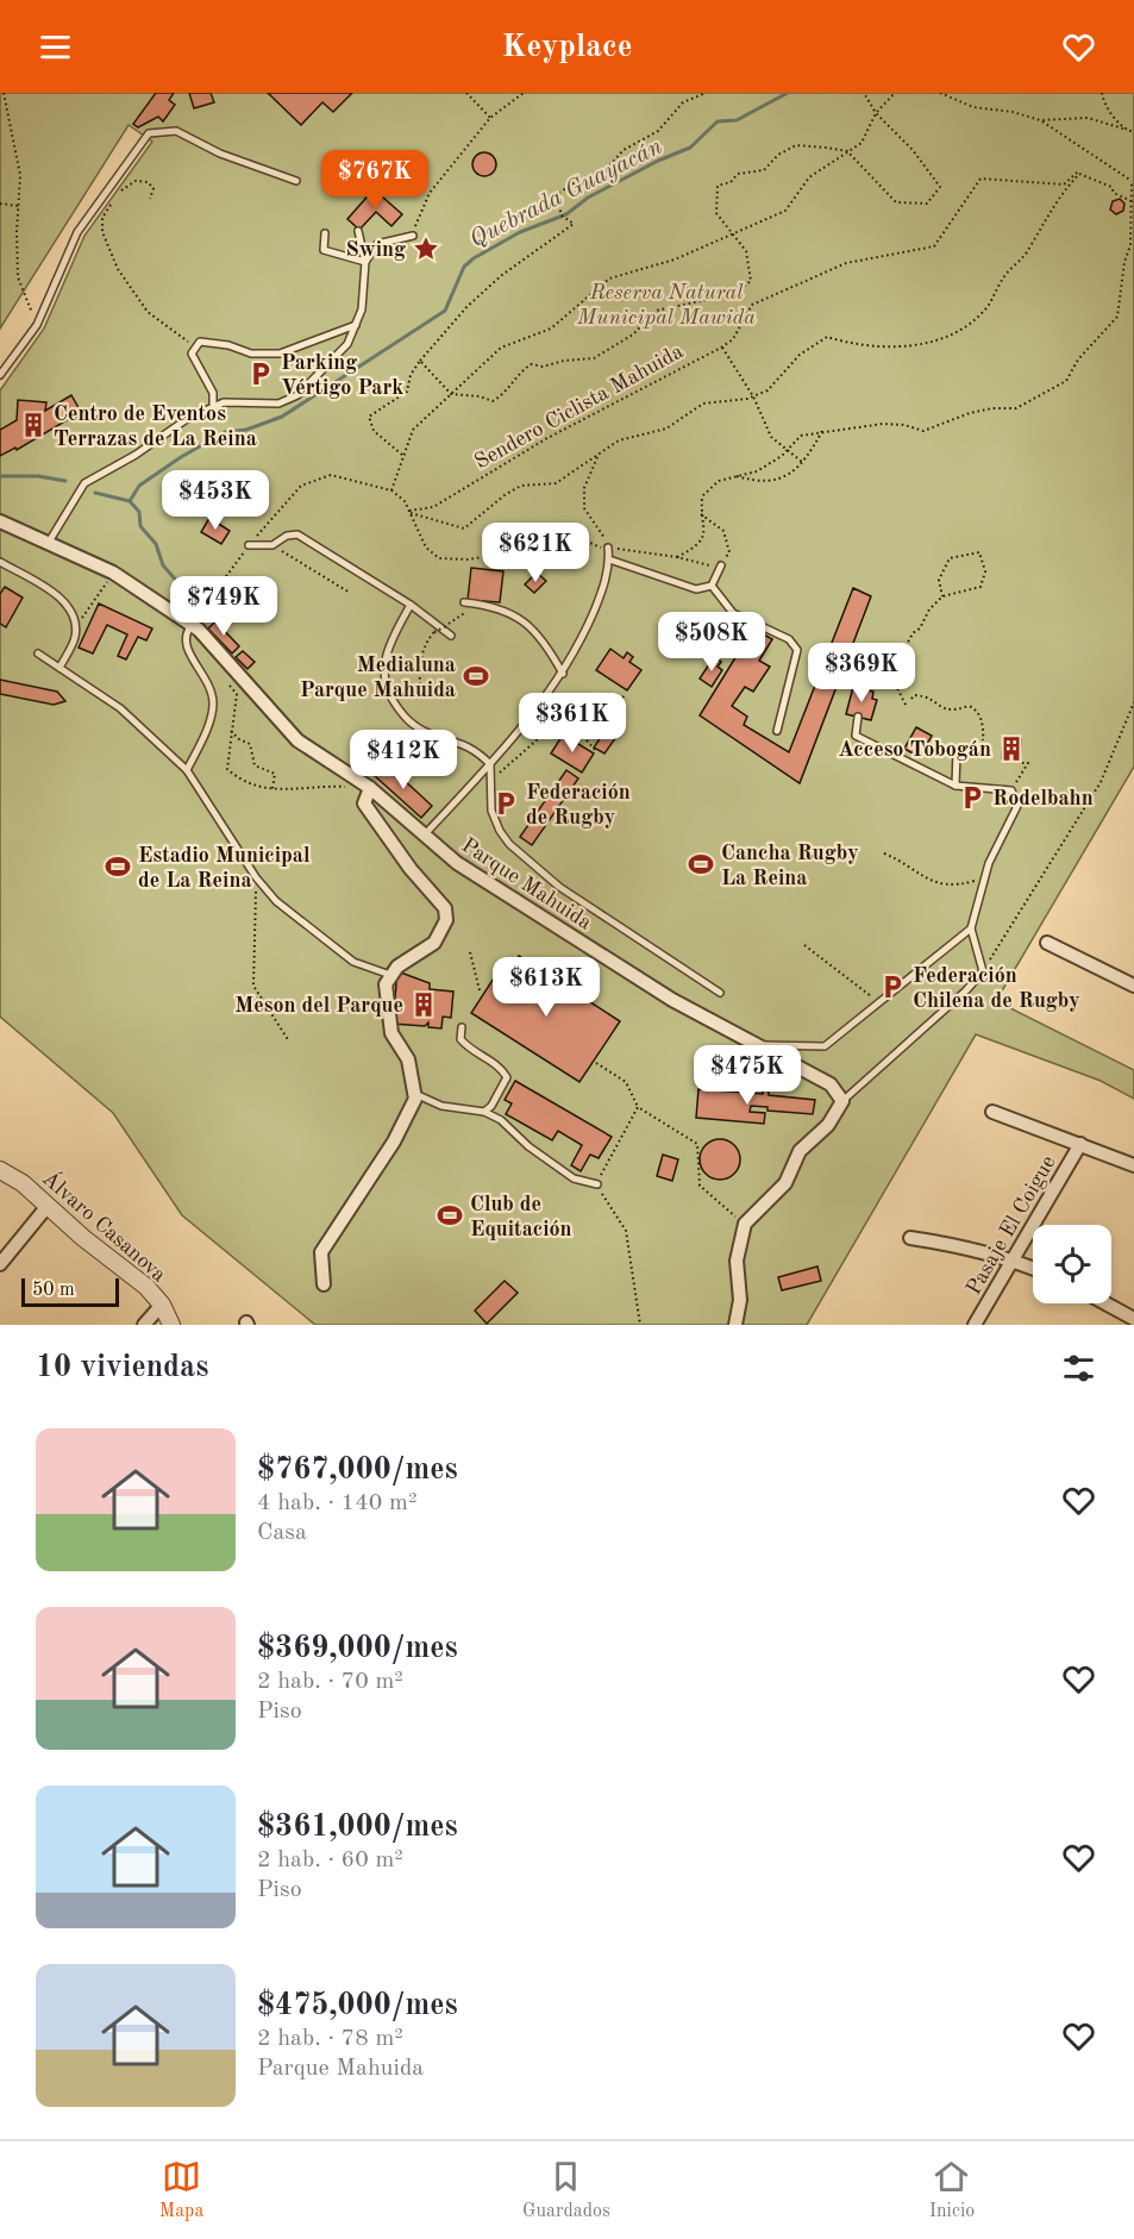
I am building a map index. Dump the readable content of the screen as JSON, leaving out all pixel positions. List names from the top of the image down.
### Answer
{
  "streets": {
    "street": ["Parque Mahuida", "Pasaje El Coigue", "Álvaro Casanova"],
    "path": ["Sendero Ciclista Mahuida"]
  },
  "water": ["Quebrada Guayacán"],
  "parks": ["Reserva Natural Municipal Mawida"],
  "places": {
    "place": ["Swing"],
    "parking": [
      "Parking Vértigo Park",
      "Rodelbahn",
      "Federación de Rugby",
      "Federación Chilena de Rugby"
    ],
    "building": ["Centro de Eventos Terrazas de La Reina", "Acceso Tobogán", "Meson del Parque"],
    "sports": [
      "Medialuna Parque Mahuida",
      "Cancha Rugby La Reina",
      "Estadio Municipal de La Reina",
      "Club de Equitación"
    ]
  },
  "scale_bar": "50 m",
  "page": {
    "header": "Keyplace",
    "price": [
      "$767K",
      "$453K",
      "$621K",
      "$749K",
      "$508K",
      "$369K",
      "$361K",
      "$412K",
      "$613K",
      "$475K"
    ],
    "scale": "50 m",
    "heading": "10 viviendas",
    "list": [
      {
        "name": "$767,000/mes",
        "note": "4 hab. · 140 m² · Casa"
      },
      {
        "name": "$369,000/mes",
        "note": "2 hab. · 70 m² · Piso"
      },
      {
        "name": "$361,000/mes",
        "note": "2 hab. · 60 m² · Piso"
      },
      {
        "name": "$475,000/mes",
        "note": "2 hab. · 78 m² · Parque Mahuida"
      }
    ],
    "tabs": ["Mapa", "Guardados", "Inicio"]
  }
}
